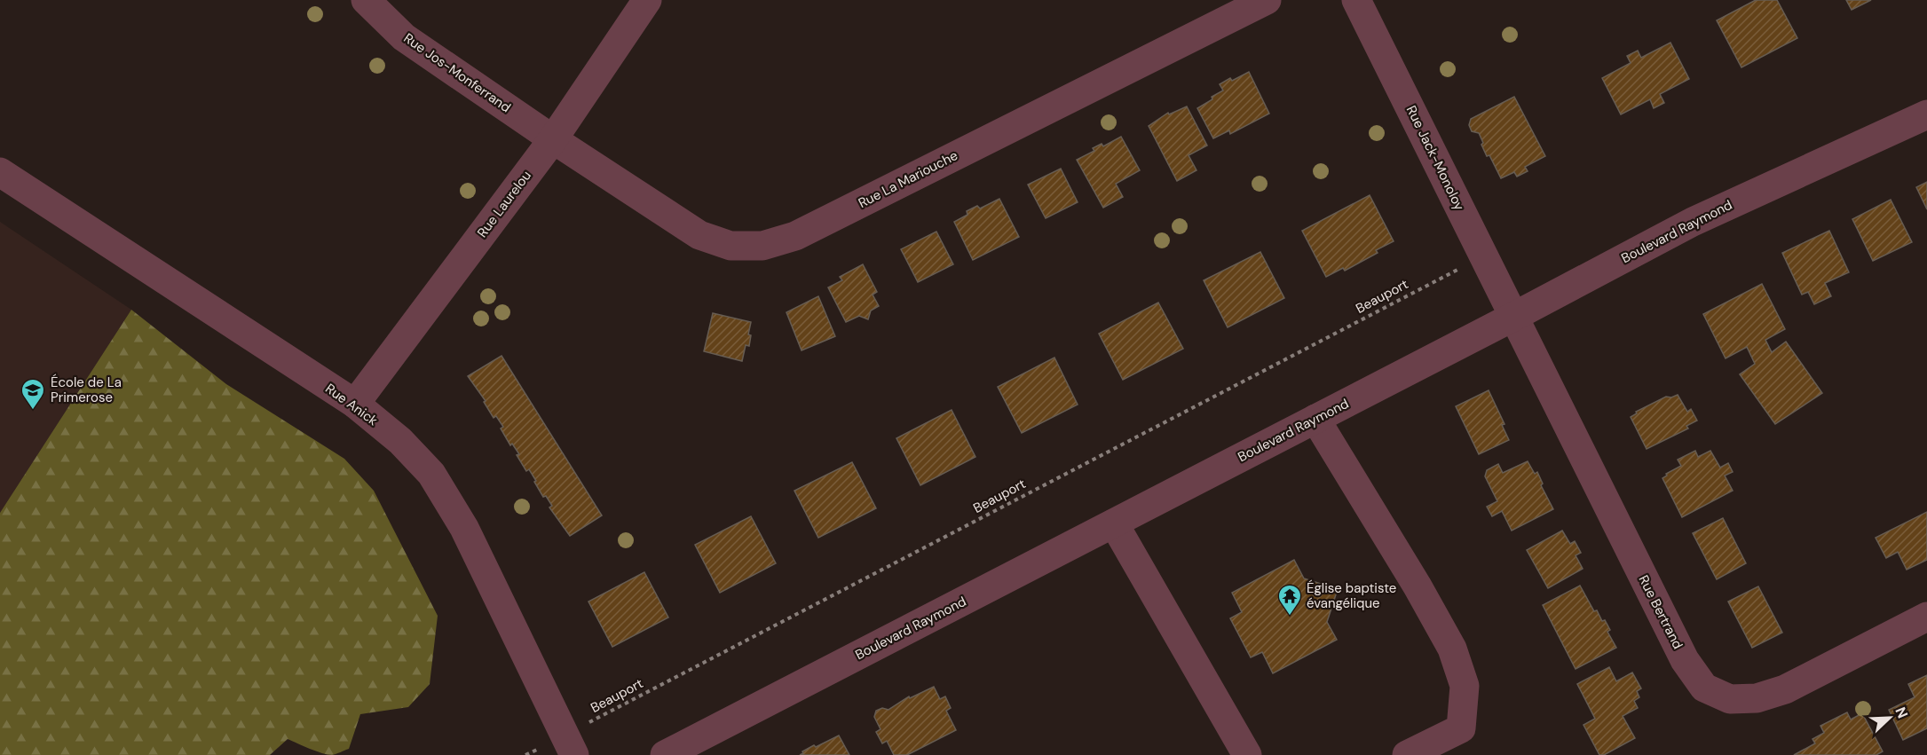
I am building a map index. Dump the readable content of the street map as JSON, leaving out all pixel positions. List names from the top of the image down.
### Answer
{
  "streets": {
    "street": [
      "Rue Jos-Monferrand",
      "Rue Jack-Monoloy",
      "Rue La Mariouche",
      "Rue Laurelou",
      "Boulevard Raymond",
      "Rue Anick",
      "Rue Bertrand"
    ],
    "path": ["Beauport"]
  },
  "crossings": [
    ["Rue Jos-Monferrand", "Rue La Mariouche"],
    ["Rue Jos-Monferrand", "Rue Laurelou"],
    ["Rue Jack-Monoloy", "Boulevard Raymond"],
    ["Rue Jack-Monoloy", "Beauport"],
    ["Rue Jack-Monoloy", "Rue Bertrand"],
    ["Rue La Mariouche", "Rue Laurelou"],
    ["Rue Laurelou", "Rue Anick"],
    ["Boulevard Raymond", "Rue Bertrand"],
    ["Beauport", "Rue Anick"]
  ],
  "places": {
    "school or university": ["École de La Primerose"],
    "temple": ["Église baptiste évangélique"]
  },
  "north": "top right"
}
